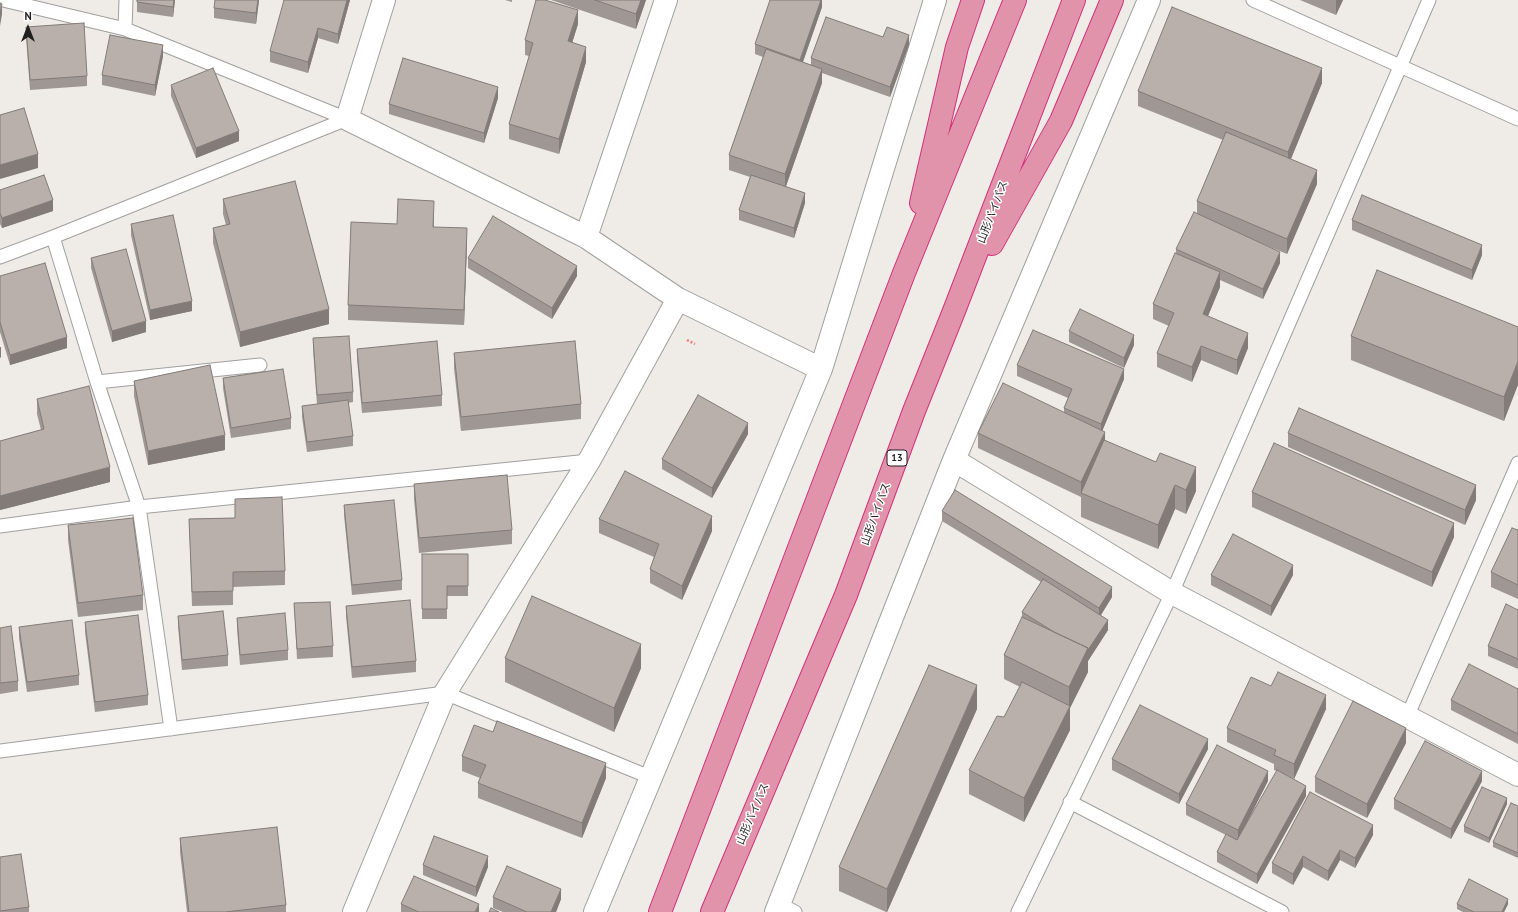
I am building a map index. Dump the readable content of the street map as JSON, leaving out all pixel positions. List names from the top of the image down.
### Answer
{
  "streets": {
    "highway": ["山形バイパス", "13"]
  },
  "north": "top"
}
